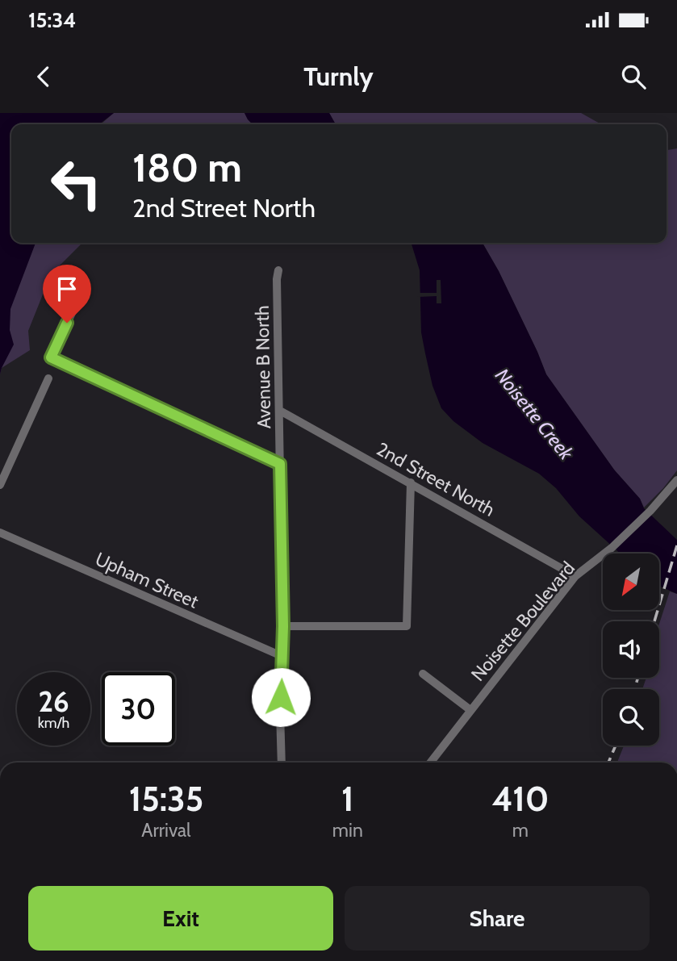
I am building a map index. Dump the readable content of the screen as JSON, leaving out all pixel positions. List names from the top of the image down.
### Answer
{
  "streets": {
    "street": [
      "Avenue B North",
      "2nd Street North",
      "Upham Street",
      "Noisette Boulevard"
    ]
  },
  "crossings": [
    ["Avenue B North", "2nd Street North"],
    ["Avenue B North", "Upham Street"],
    ["2nd Street North", "Noisette Boulevard"]
  ],
  "water": ["Noisette Creek"],
  "north": "bottom left",
  "page": {
    "status": "15:34",
    "header": "Turnly",
    "turn": ["180 m", "2nd Street North"],
    "speed": "26 km/h",
    "limit": "30",
    "eta": [
      "15:35",
      "Arrival",
      "1",
      "min",
      "410",
      "m"
    ],
    "buttons": ["Exit", "Share"]
  }
}
